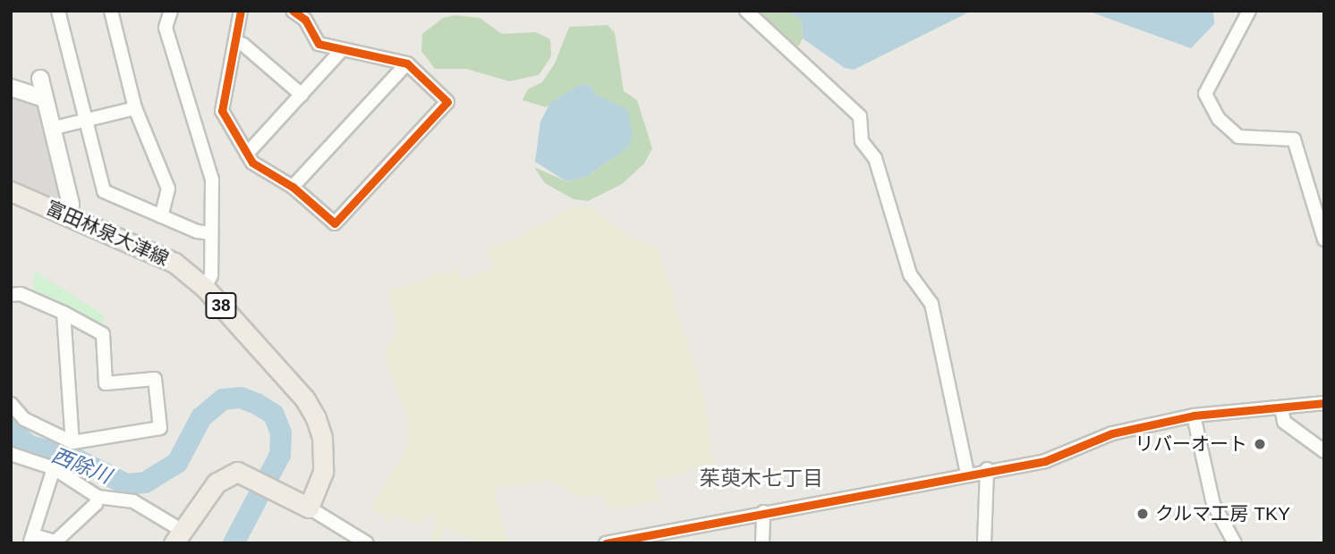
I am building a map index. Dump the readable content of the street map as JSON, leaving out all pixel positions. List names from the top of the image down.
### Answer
{
  "streets": {
    "main road": ["富田林泉大津線", "38"]
  },
  "districts": ["茱萸木七丁目"],
  "water": ["西除川"],
  "places": ["リバーオート", "クルマ工房 TKY"]
}
